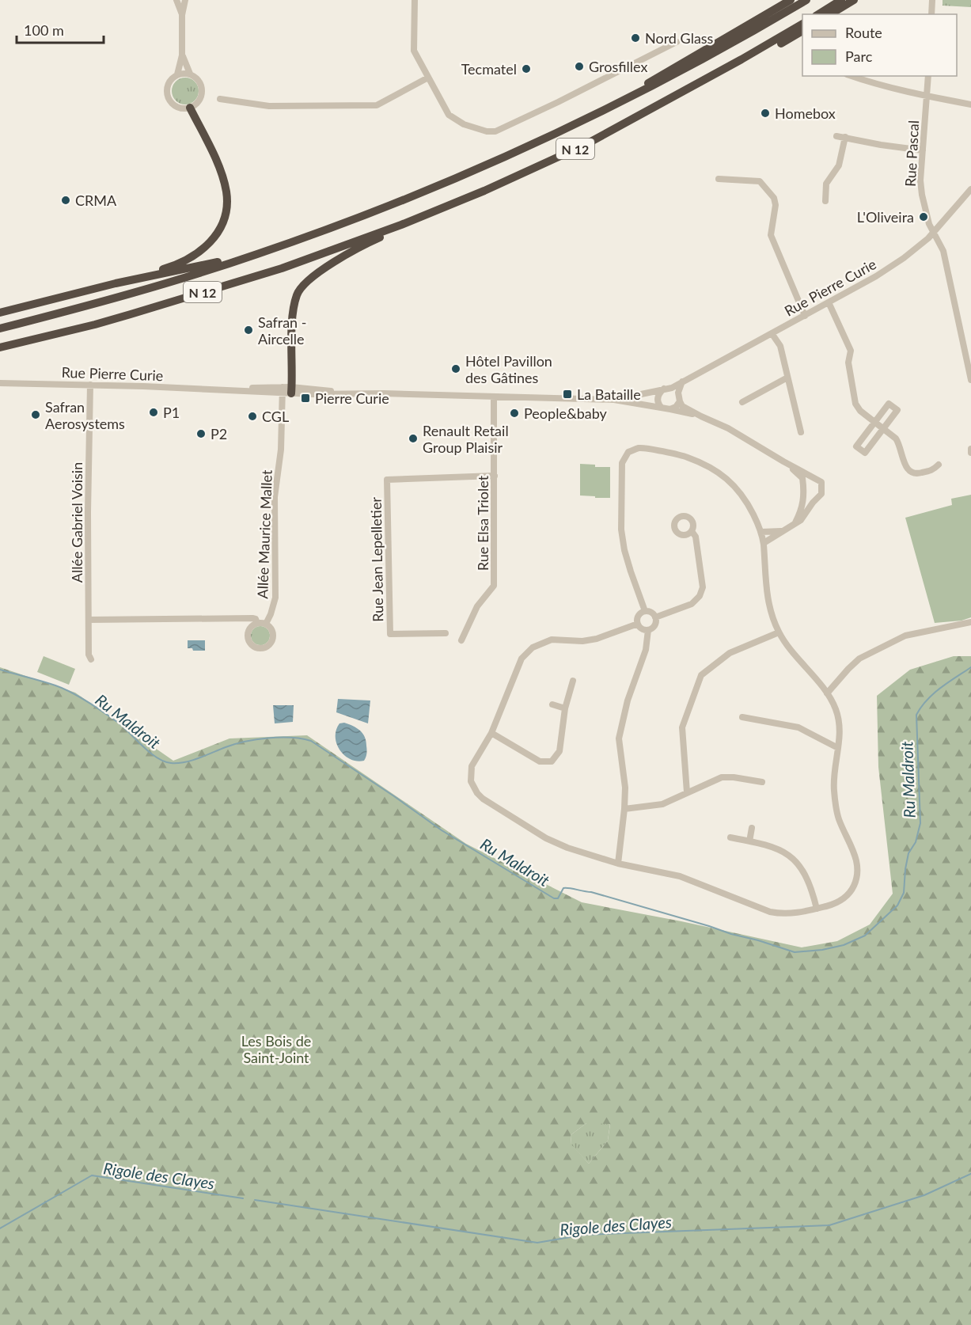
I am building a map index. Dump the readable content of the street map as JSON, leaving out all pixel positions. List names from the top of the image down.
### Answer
{
  "streets": {
    "highway": ["N 12"],
    "street": [
      "Rue Pascal",
      "Rue Pierre Curie",
      "Allée Gabriel Voisin",
      "Rue Elsa Triolet",
      "Allée Maurice Mallet",
      "Rue Jean Lepelletier"
    ]
  },
  "crossings": [
    ["Rue Pascal", "Rue Pierre Curie"],
    ["Rue Pierre Curie", "Allée Gabriel Voisin"],
    ["Rue Pierre Curie", "Rue Elsa Triolet"],
    ["Rue Pierre Curie", "Allée Maurice Mallet"],
    ["Rue Elsa Triolet", "Rue Jean Lepelletier"]
  ],
  "water": ["Ru Maldroit", "Rigole des Clayes"],
  "parks": ["Les Bois de Saint-Joint"],
  "places": {
    "other": [
      "Nord Glass",
      "Grosfillex",
      "Tecmatel",
      "Homebox",
      "CRMA",
      "L'Oliveira",
      "Safran - Aircelle",
      "Hôtel Pavillon des Gâtines",
      "P1",
      "People&baby",
      "Safran Aerosystems",
      "CGL",
      "P2",
      "Renault Retail Group Plaisir"
    ],
    "transit": ["La Bataille", "Pierre Curie"]
  },
  "legend": ["Route", "Parc"],
  "scale_bar": "100 m"
}
